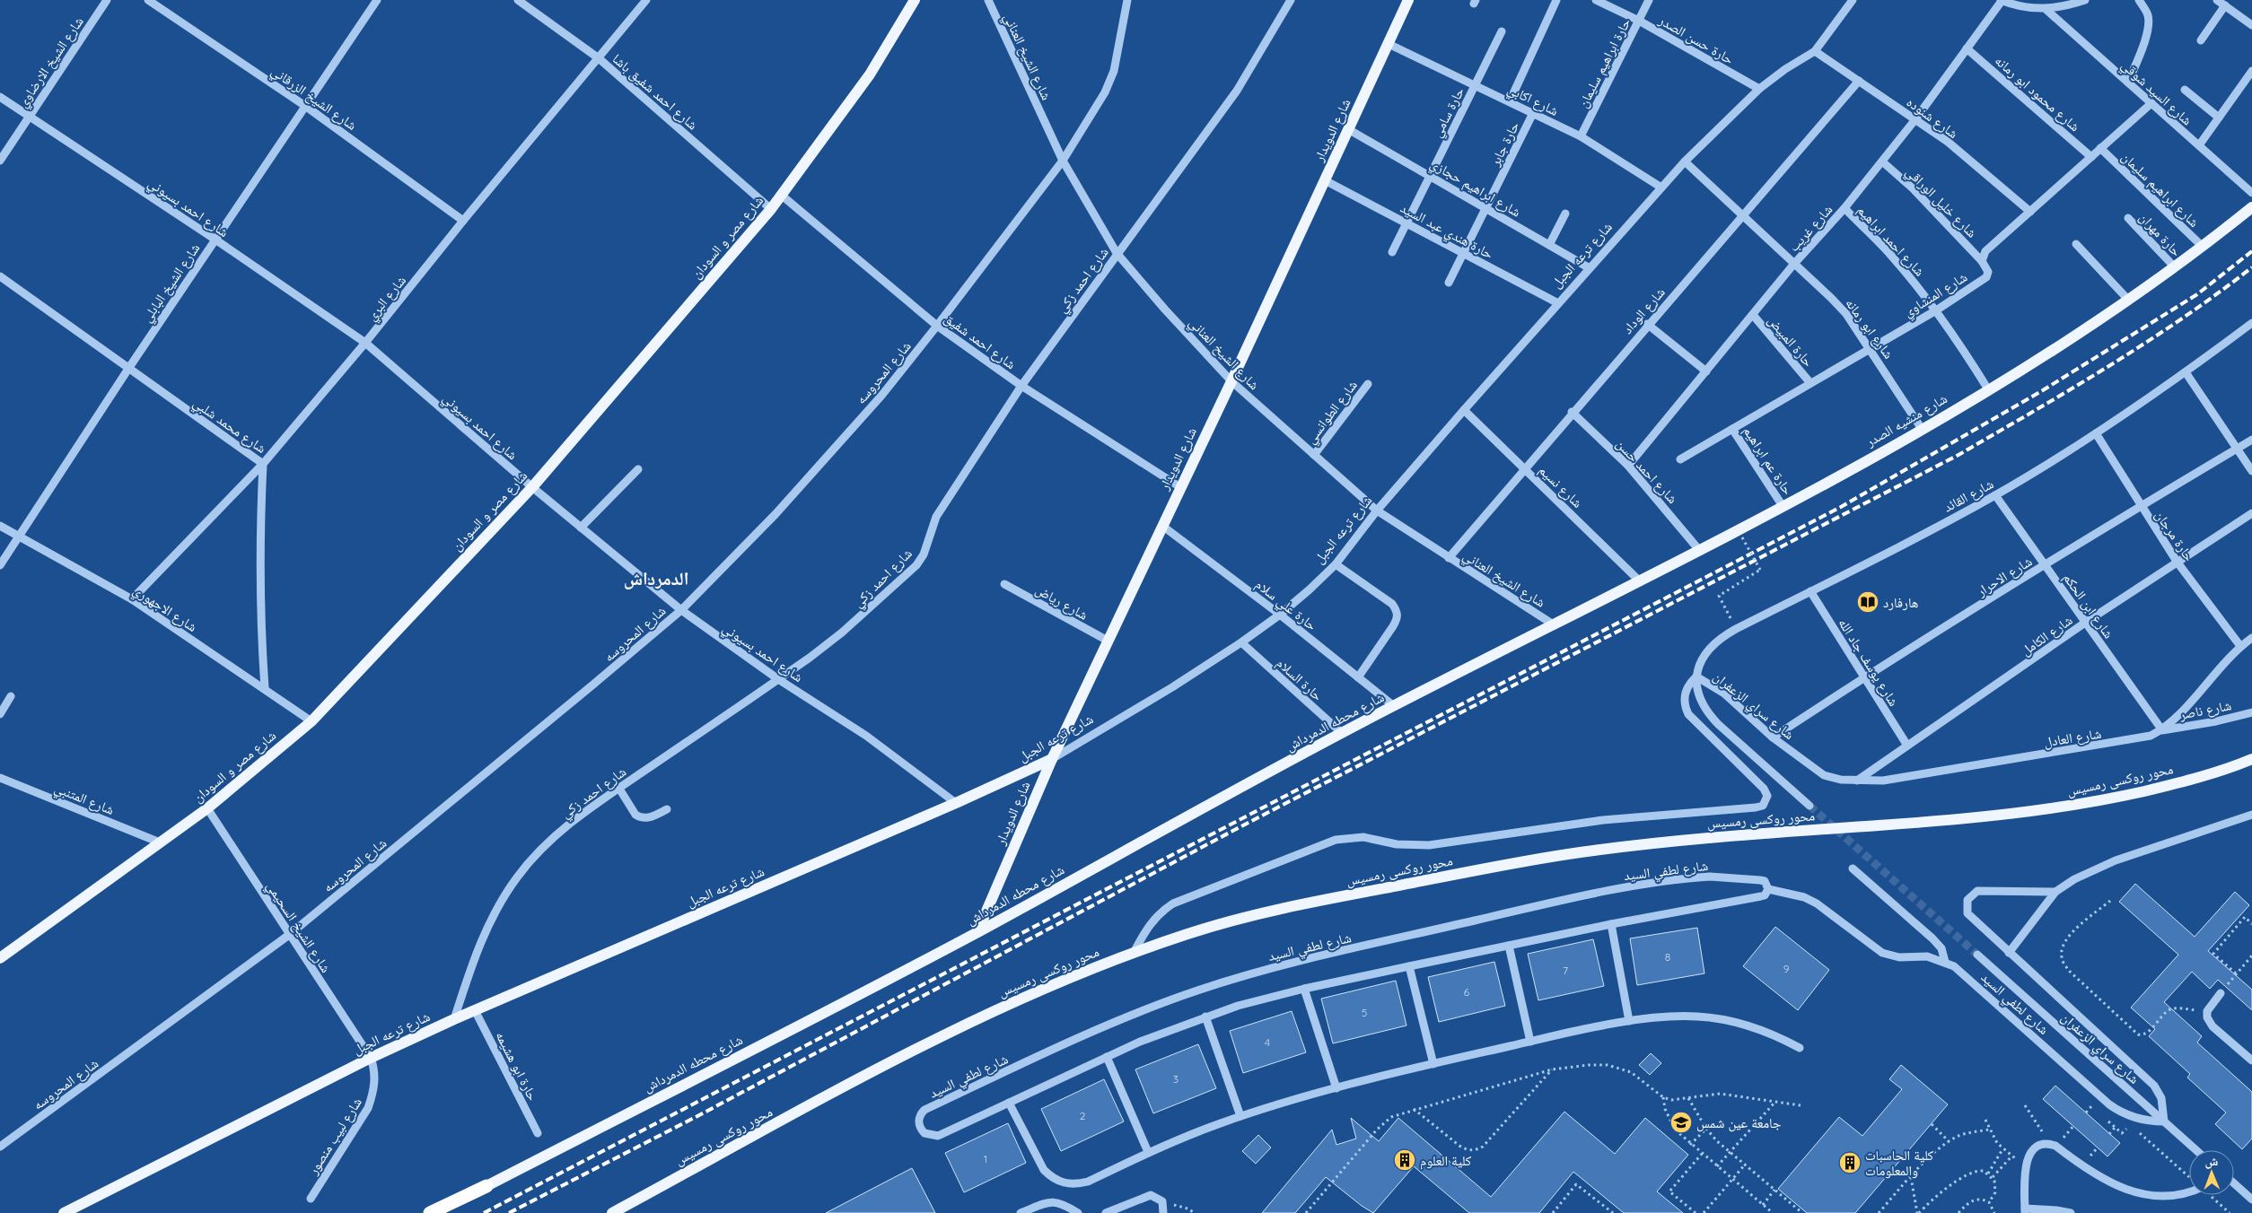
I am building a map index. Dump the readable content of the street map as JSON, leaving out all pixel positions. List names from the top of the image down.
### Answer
{
  "streets": {
    "main road": [
      "شارع الدويدار",
      "شارع مصر و السودان",
      "شارع ترعه الجبل",
      "شارع منشيه الصدر",
      "شارع محطه الدمرداش",
      "محور روكسى رمسيس"
    ],
    "street": [
      "حارة حسن الصدر",
      "شارع الشيخ العناني",
      "شارع الشيخ الارضاوي",
      "حارة ابراهيم سليمان",
      "شارع احمد شفيق باشا",
      "شارع السيد شوقي",
      "شارع محمود ابو رمانه",
      "شارع الشيخ الزرقاني",
      "شارع اكابي",
      "حارة سامي",
      "شارع شنوده",
      "حارة جابر",
      "شارع ابراهيم حجازي",
      "شارع ابراهيم سليمان",
      "شارع خليل الوراقي",
      "شارع احمد بسيوني",
      "شارع غريب",
      "حارة هندي عبد السيد",
      "حارة مهران",
      "شارع احمد ابراهيم",
      "شارع احمد زكي",
      "شارع الشيخ البابلي",
      "شارع المنشاوي",
      "شارع البري",
      "شارع الوداد",
      "شارع ابو رمانه",
      "شارع احمد شفيق",
      "حارة المبيض",
      "شارع المحروسه",
      "شارع الطوانسي",
      "شارع محمد شلبي",
      "حارة عم ابراهيم",
      "شارع احمد حسن",
      "شارع نسيم",
      "شارع القائد",
      "حارة مرجان",
      "شارع الاحرار",
      "شارع رياض",
      "حارة علي سلام",
      "شارع ابن الحكم",
      "شارع الاجهوري",
      "شارع الكامل",
      "شارع يوسف جاد الله",
      "حارة السلام",
      "شارع سراي الزعفران",
      "شارع ناصر",
      "شارع العادل",
      "شارع المتنبي",
      "شارع لطفي السيد",
      "شارع الشيخ السحيمي",
      "حارة ابو هشيمه",
      "شارع لبيب منصور"
    ]
  },
  "crossings": [
    ["حارة حسن الصدر", "حارة ابراهيم سليمان"],
    ["حارة حسن الصدر", "شارع ترعه الجبل"],
    ["شارع الشيخ العناني", "شارع الدويدار"],
    ["شارع الشيخ العناني", "شارع ترعه الجبل"],
    ["شارع الشيخ العناني", "شارع احمد زكي"],
    ["شارع الشيخ العناني", "شارع الوداد"],
    ["شارع الشيخ العناني", "شارع المحروسه"],
    ["شارع الشيخ العناني", "شارع الطوانسي"],
    ["شارع الشيخ العناني", "شارع منشيه الصدر"],
    ["شارع الشيخ العناني", "شارع محطه الدمرداش"],
    ["شارع الشيخ الارضاوي", "شارع احمد بسيوني"],
    ["حارة ابراهيم سليمان", "شارع اكابي"],
    ["شارع احمد شفيق باشا", "شارع مصر و السودان"],
    ["شارع احمد شفيق باشا", "شارع البري"],
    ["شارع محمود ابو رمانه", "شارع غريب"],
    ["شارع الشيخ الزرقاني", "شارع الشيخ البابلي"],
    ["شارع الشيخ الزرقاني", "شارع البري"],
    ["شارع اكابي", "حارة سامي"],
    ["شارع اكابي", "شارع الدويدار"],
    ["شارع اكابي", "حارة جابر"],
    ["شارع اكابي", "شارع ترعه الجبل"],
    ["حارة سامي", "شارع ابراهيم حجازي"],
    ["حارة سامي", "حارة هندي عبد السيد"],
    ["شارع شنوده", "شارع غريب"],
    ["شارع شنوده", "شارع ترعه الجبل"],
    ["شارع شنوده", "شارع الوداد"],
    ["شارع الدويدار", "شارع ابراهيم حجازي"],
    ["شارع الدويدار", "حارة هندي عبد السيد"],
    ["شارع الدويدار", "شارع ترعه الجبل"],
    ["شارع الدويدار", "شارع احمد شفيق"],
    ["شارع الدويدار", "شارع رياض"],
    ["شارع الدويدار", "حارة علي سلام"],
    ["شارع الدويدار", "شارع محطه الدمرداش"],
    ["حارة جابر", "شارع ابراهيم حجازي"],
    ["حارة جابر", "حارة هندي عبد السيد"],
    ["شارع ابراهيم حجازي", "شارع ترعه الجبل"],
    ["شارع ابراهيم سليمان", "شارع منشيه الصدر"],
    ["شارع خليل الوراقي", "شارع غريب"],
    ["شارع خليل الوراقي", "شارع المنشاوي"],
    ["شارع احمد بسيوني", "شارع مصر و السودان"],
    ["شارع احمد بسيوني", "شارع ترعه الجبل"],
    ["شارع احمد بسيوني", "شارع احمد زكي"],
    ["شارع احمد بسيوني", "شارع الشيخ البابلي"],
    ["شارع احمد بسيوني", "شارع البري"],
    ["شارع احمد بسيوني", "شارع المحروسه"],
    ["شارع غريب", "شارع احمد ابراهيم"],
    ["شارع غريب", "شارع ابو رمانه"],
    ["شارع غريب", "حارة المبيض"],
    ["شارع غريب", "شارع احمد حسن"],
    ["حارة هندي عبد السيد", "شارع ترعه الجبل"],
    ["حارة مهران", "شارع منشيه الصدر"],
    ["شارع مصر و السودان", "شارع احمد شفيق"],
    ["شارع مصر و السودان", "شارع الاجهوري"],
    ["شارع مصر و السودان", "شارع المتنبي"],
    ["شارع مصر و السودان", "شارع الشيخ السحيمي"],
    ["شارع احمد ابراهيم", "شارع المنشاوي"],
    ["شارع احمد ابراهيم", "شارع منشيه الصدر"],
    ["شارع ترعه الجبل", "شارع احمد زكي"],
    ["شارع ترعه الجبل", "شارع ابو رمانه"],
    ["شارع ترعه الجبل", "شارع نسيم"],
    ["شارع ترعه الجبل", "حارة علي سلام"],
    ["شارع ترعه الجبل", "حارة السلام"],
    ["شارع ترعه الجبل", "شارع الشيخ السحيمي"],
    ["شارع ترعه الجبل", "حارة ابو هشيمه"],
    ["شارع ترعه الجبل", "شارع لبيب منصور"],
    ["شارع احمد زكي", "شارع احمد شفيق"],
    ["شارع الشيخ البابلي", "شارع محمد شلبي"],
    ["شارع الشيخ البابلي", "شارع الاجهوري"],
    ["شارع المنشاوي", "شارع ابو رمانه"],
    ["شارع المنشاوي", "حارة المبيض"],
    ["شارع المنشاوي", "حارة عم ابراهيم"],
    ["شارع البري", "شارع محمد شلبي"],
    ["شارع البري", "شارع الاجهوري"],
    ["شارع الوداد", "شارع ابو رمانه"],
    ["شارع الوداد", "شارع احمد حسن"],
    ["شارع الوداد", "شارع نسيم"],
    ["شارع ابو رمانه", "شارع منشيه الصدر"],
    ["شارع احمد شفيق", "شارع المحروسه"],
    ["شارع المحروسه", "شارع الشيخ السحيمي"],
    ["شارع منشيه الصدر", "حارة عم ابراهيم"],
    ["شارع منشيه الصدر", "شارع احمد حسن"],
    ["شارع منشيه الصدر", "شارع نسيم"],
    ["شارع منشيه الصدر", "شارع محطه الدمرداش"],
    ["شارع محمد شلبي", "شارع الاجهوري"],
    ["شارع القائد", "حارة مرجان"],
    ["شارع القائد", "شارع ابن الحكم"],
    ["شارع القائد", "شارع يوسف جاد الله"],
    ["شارع القائد", "شارع سراي الزعفران"],
    ["شارع القائد", "محور روكسى رمسيس"],
    ["حارة مرجان", "شارع الاحرار"],
    ["حارة مرجان", "شارع الكامل"],
    ["حارة مرجان", "شارع العادل"],
    ["شارع الاحرار", "شارع ابن الحكم"],
    ["شارع الاحرار", "شارع يوسف جاد الله"],
    ["شارع الاحرار", "شارع سراي الزعفران"],
    ["حارة علي سلام", "شارع محطه الدمرداش"],
    ["شارع ابن الحكم", "شارع الكامل"],
    ["شارع ابن الحكم", "شارع ناصر"],
    ["شارع ابن الحكم", "شارع العادل"],
    ["شارع الكامل", "شارع يوسف جاد الله"],
    ["شارع الكامل", "شارع سراي الزعفران"],
    ["شارع الكامل", "شارع العادل"],
    ["حارة السلام", "شارع محطه الدمرداش"],
    ["شارع سراي الزعفران", "شارع العادل"],
    ["شارع سراي الزعفران", "شارع لطفي السيد"],
    ["شارع ناصر", "شارع العادل"],
    ["شارع الشيخ السحيمي", "شارع لبيب منصور"]
  ],
  "districts": ["الدمرداش"],
  "places": {
    "library": ["هارفارد"],
    "school or university": ["جامعة عين شمس"],
    "building": ["كلية العلوم", "كلية الحاسبات والمعلومات"]
  },
  "house_numbers": [
    "8",
    "9",
    "7",
    "6",
    "5",
    "4",
    "3",
    "2",
    "1"
  ],
  "north": "top"
}
